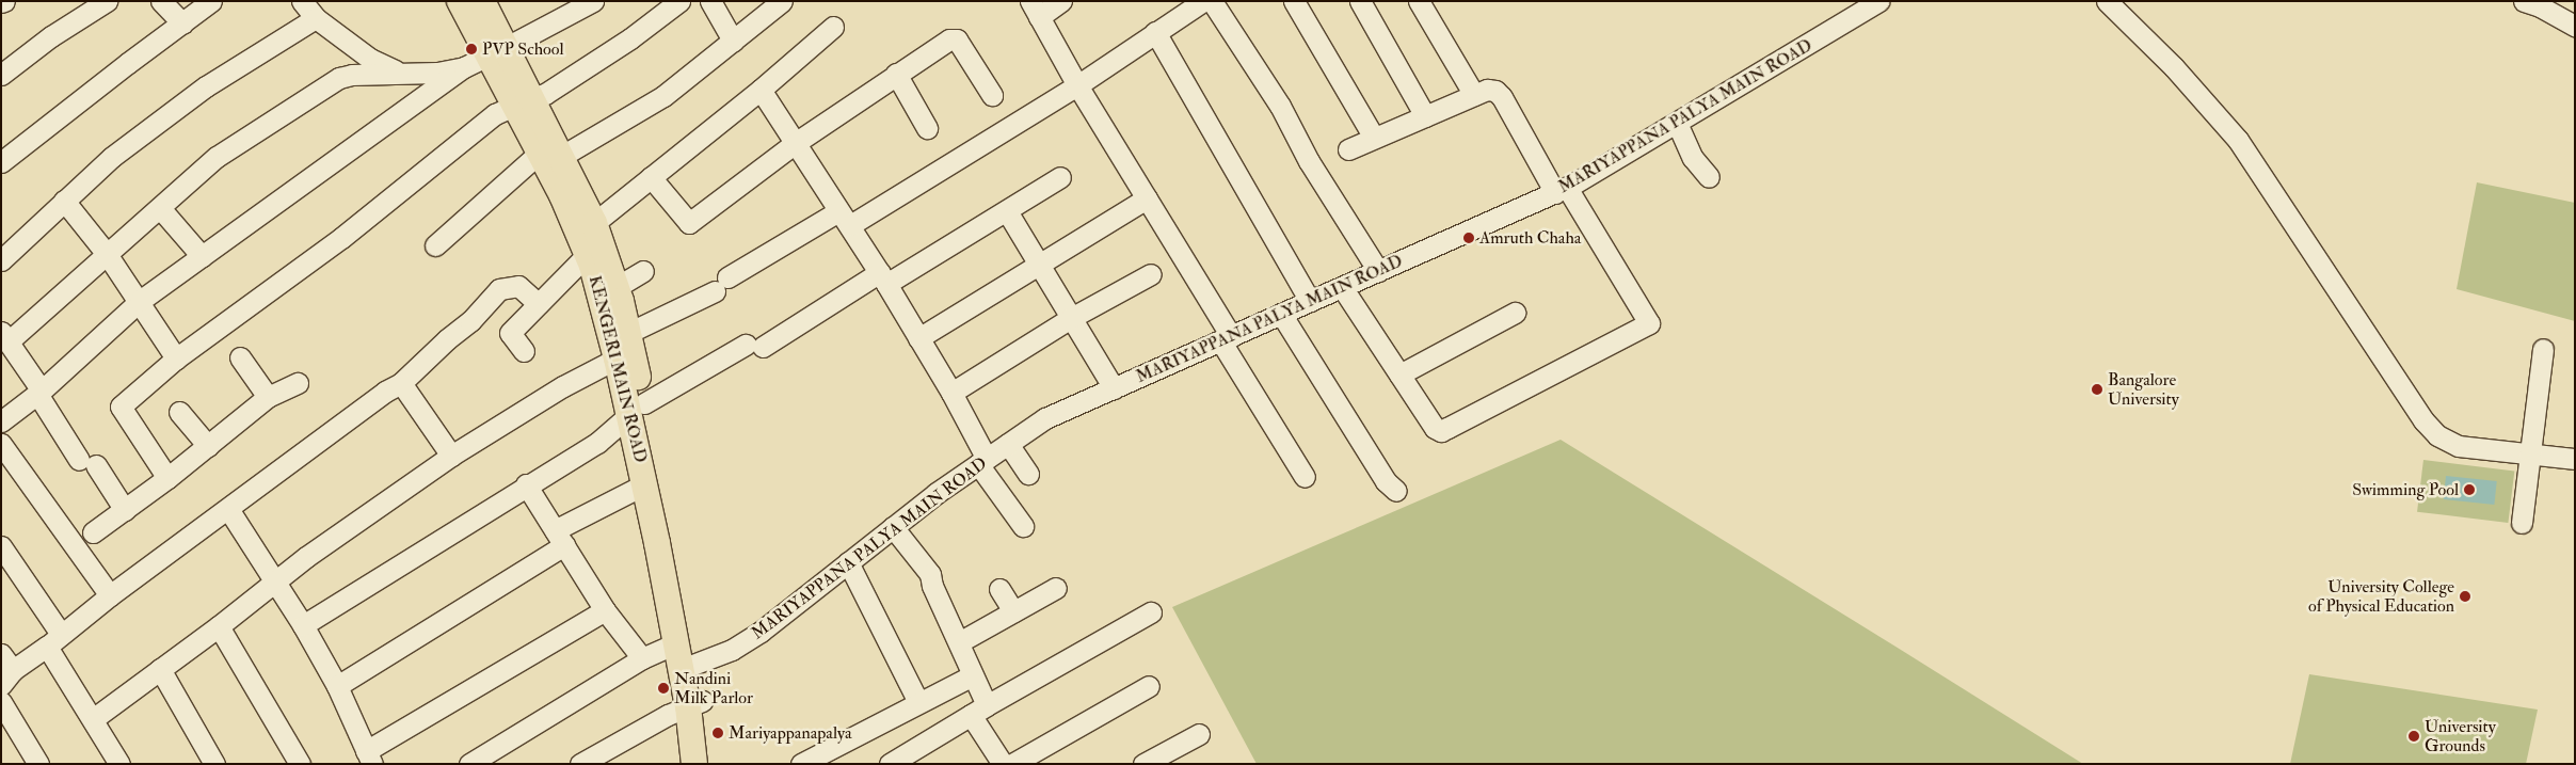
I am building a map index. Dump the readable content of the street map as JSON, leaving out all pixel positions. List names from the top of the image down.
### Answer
{
  "streets": {
    "main road": ["KENGERI MAIN ROAD"],
    "street": ["MARIYAPPANA PALYA MAIN ROAD"]
  },
  "crossings": [
    ["MARIYAPPANA PALYA MAIN ROAD", "KENGERI MAIN ROAD"]
  ],
  "places": [
    "PVP School",
    "Amruth Chaha",
    "Bangalore University",
    "Swimming Pool",
    "University College of Physical Education",
    "Nandini Milk Parlor",
    "Mariyappanapalya",
    "University Grounds"
  ]
}
